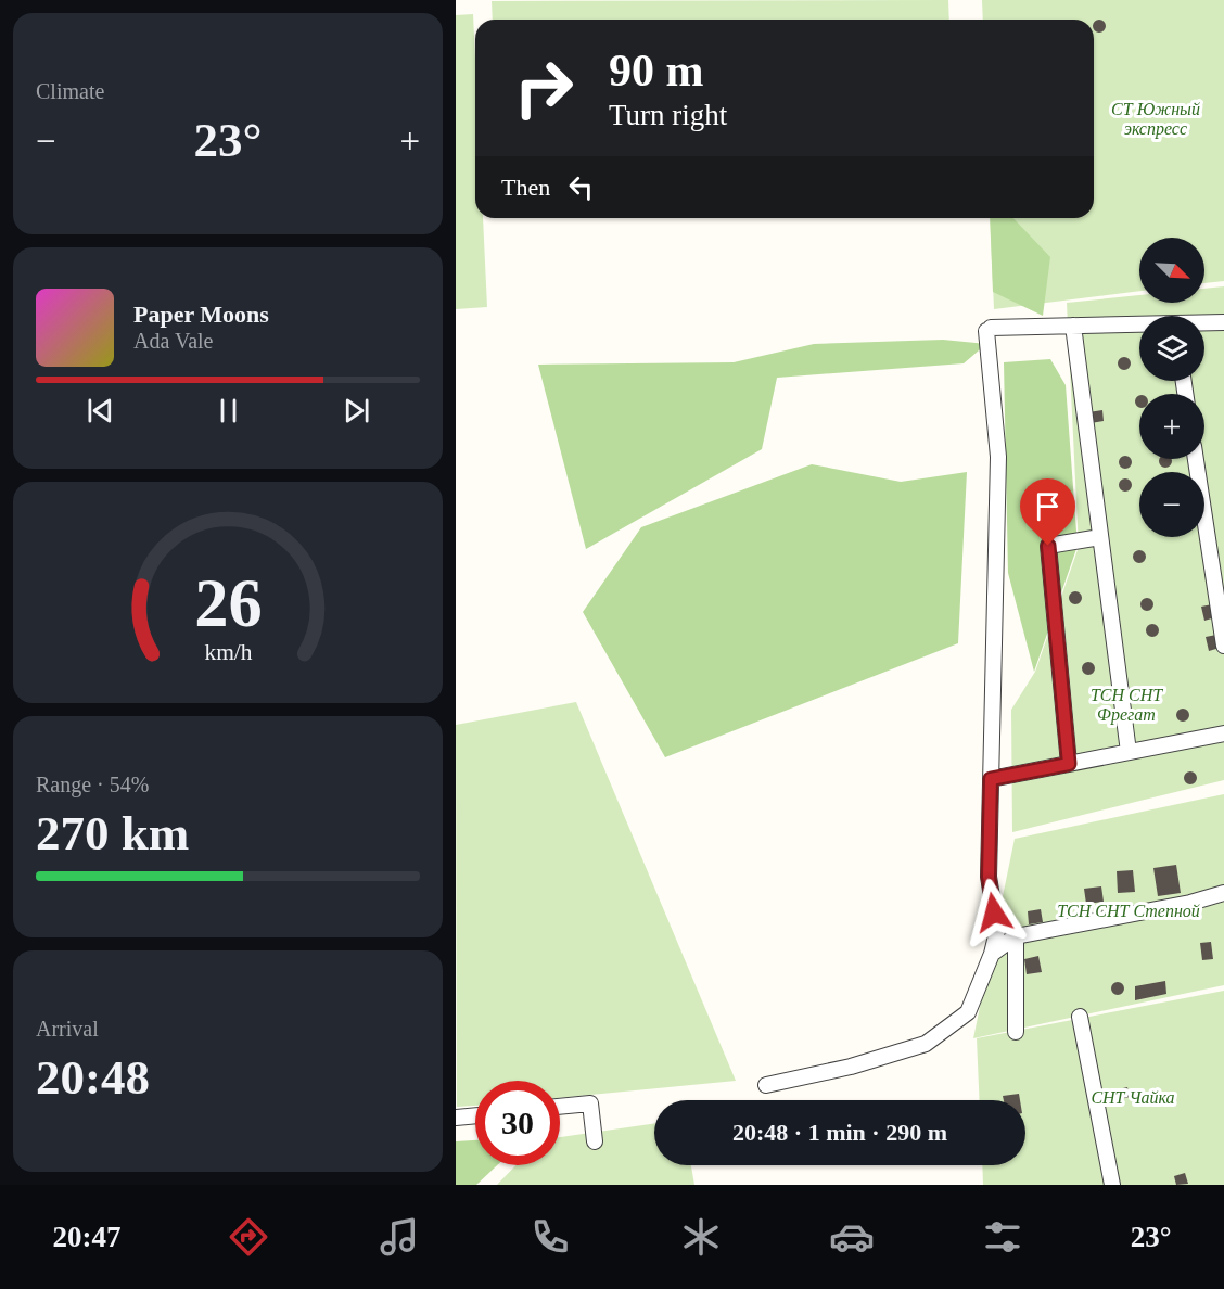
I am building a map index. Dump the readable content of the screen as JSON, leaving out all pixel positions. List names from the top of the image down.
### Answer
{
  "parks": [
    "СТ Южный экспресс",
    "ТСН СНТ Фрегат",
    "ТСН СНТ Степной",
    "СНТ Чайка"
  ],
  "north": "bottom right",
  "page": {
    "tile": [
      "Climate",
      ["Range · 54%", "270 km"],
      ["Arrival", "20:48"]
    ],
    "turn": ["90 m", "Turn right"],
    "heat": ["−", "23°", "+"],
    "then": "Then",
    "map_buttons": ["+", "−"],
    "song": ["Paper Moons", "Ada Vale"],
    "limit": "30",
    "trip": "20:48 · 1 min · 290 m",
    "tabs": ["20:47", "23°"],
    "gauge": ["26", "km/h"]
  }
}
